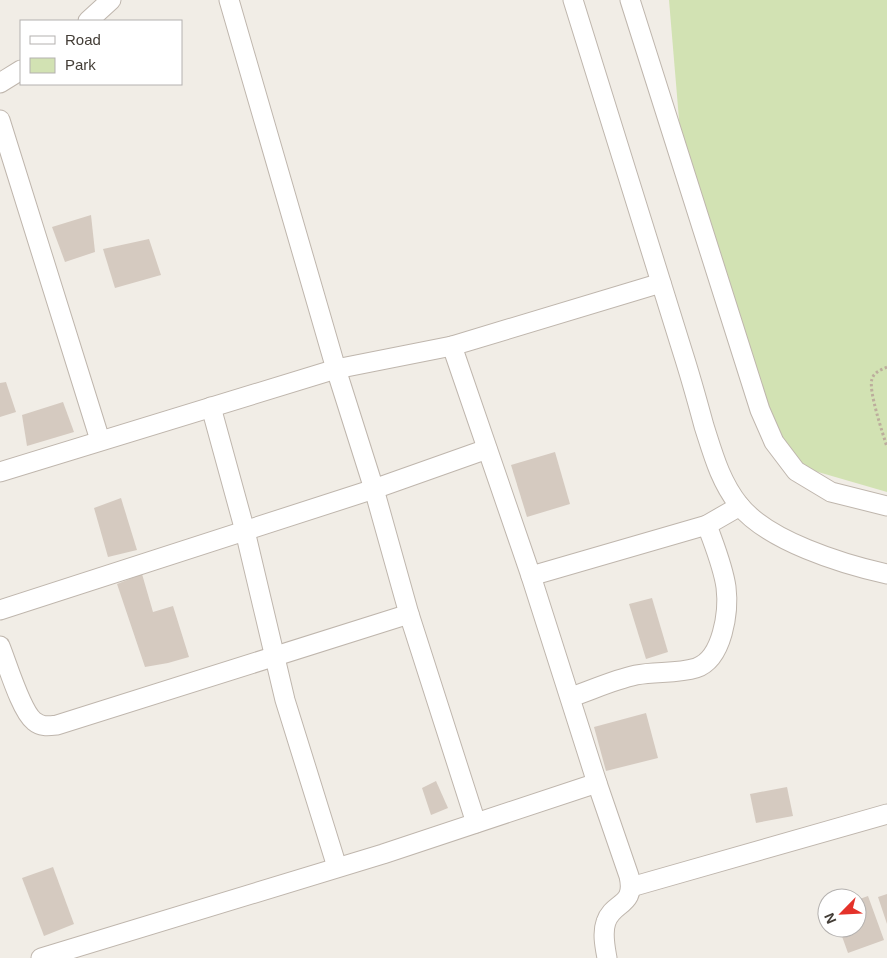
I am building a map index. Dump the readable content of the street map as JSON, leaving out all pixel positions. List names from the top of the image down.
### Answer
{
  "legend": ["Road", "Park"],
  "north": "bottom left"
}
